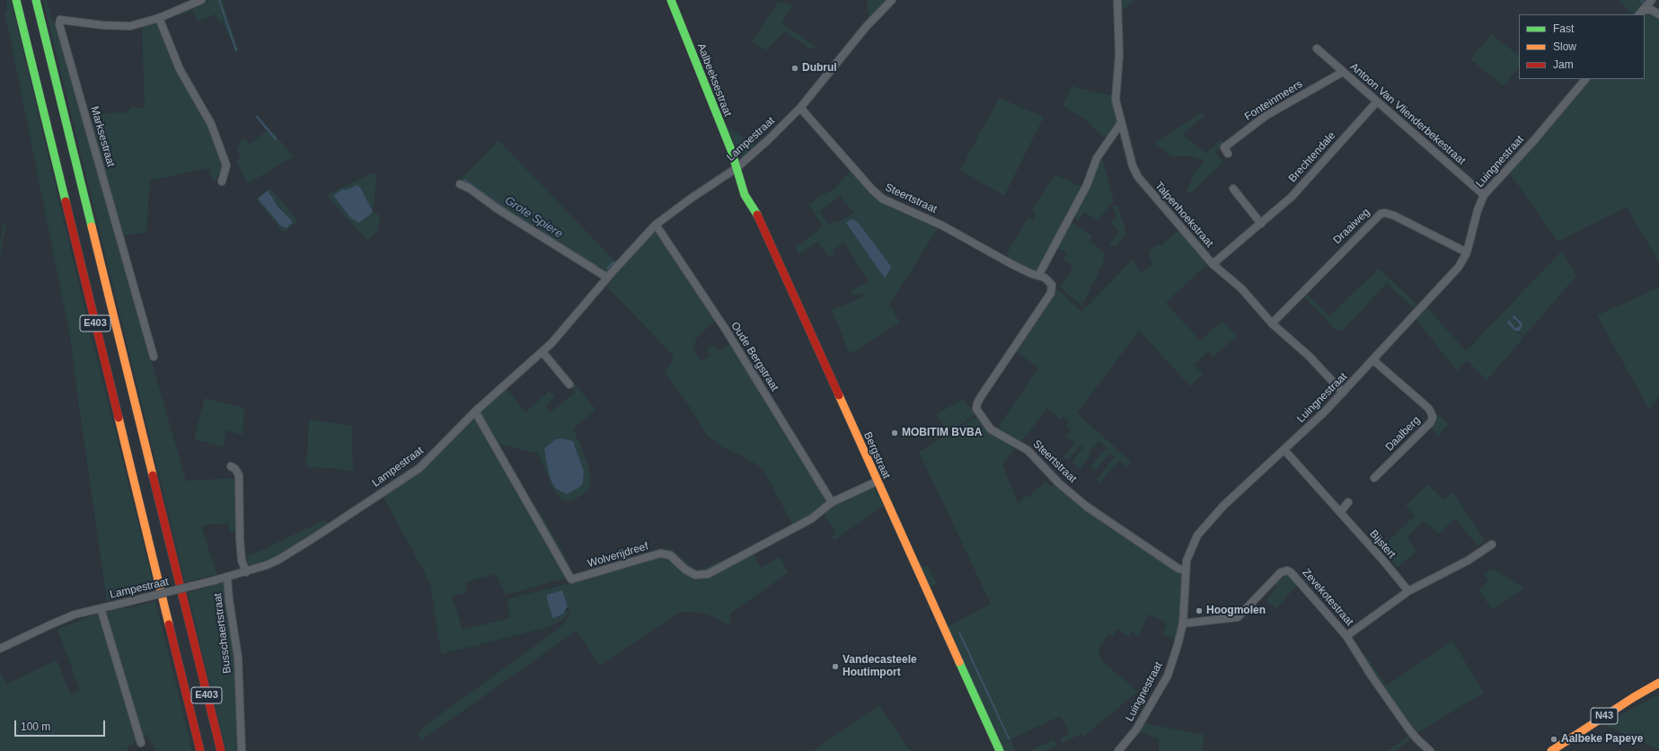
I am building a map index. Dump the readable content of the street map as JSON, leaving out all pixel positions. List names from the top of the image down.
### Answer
{
  "streets": {
    "main road": [
      "Aalbeeksestraat",
      "E403",
      "Bergstraat",
      "N43"
    ],
    "street": [
      "Fonteinmeers",
      "Antoon Van Vlienderbekestraat",
      "Marksestraat",
      "Lampestraat",
      "Brechtendale",
      "Luingnestraat",
      "Steertstraat",
      "Talpenhoekstraat",
      "Draaiweg",
      "Oude Bergstraat",
      "Daalberg",
      "Bijstert",
      "Wolverijdreef",
      "Zevekotestraat",
      "Busschaertstraat"
    ]
  },
  "crossings": [
    ["Aalbeeksestraat", "Lampestraat"],
    ["Aalbeeksestraat", "Bergstraat"],
    ["Fonteinmeers", "Antoon Van Vlienderbekestraat"],
    ["Antoon Van Vlienderbekestraat", "Brechtendale"],
    ["Antoon Van Vlienderbekestraat", "Luingnestraat"],
    ["Lampestraat", "Steertstraat"],
    ["Lampestraat", "Oude Bergstraat"],
    ["Lampestraat", "Bergstraat"],
    ["Lampestraat", "Wolverijdreef"],
    ["Lampestraat", "Busschaertstraat"],
    ["Brechtendale", "Talpenhoekstraat"],
    ["Luingnestraat", "Steertstraat"],
    ["Luingnestraat", "Talpenhoekstraat"],
    ["Luingnestraat", "Draaiweg"],
    ["Luingnestraat", "Daalberg"],
    ["Luingnestraat", "Bijstert"],
    ["Luingnestraat", "Zevekotestraat"],
    ["Talpenhoekstraat", "Draaiweg"],
    ["Oude Bergstraat", "Wolverijdreef"],
    ["Bergstraat", "Wolverijdreef"],
    ["Bijstert", "Zevekotestraat"]
  ],
  "water": ["Grote Spiere"],
  "places": [
    "Dubrul",
    "MOBITIM BVBA",
    "Hoogmolen",
    "Vandecasteele Houtimport",
    "Aalbeke Papeye"
  ],
  "legend": ["Fast", "Slow", "Jam"],
  "scale_bar": "100 m"
}
